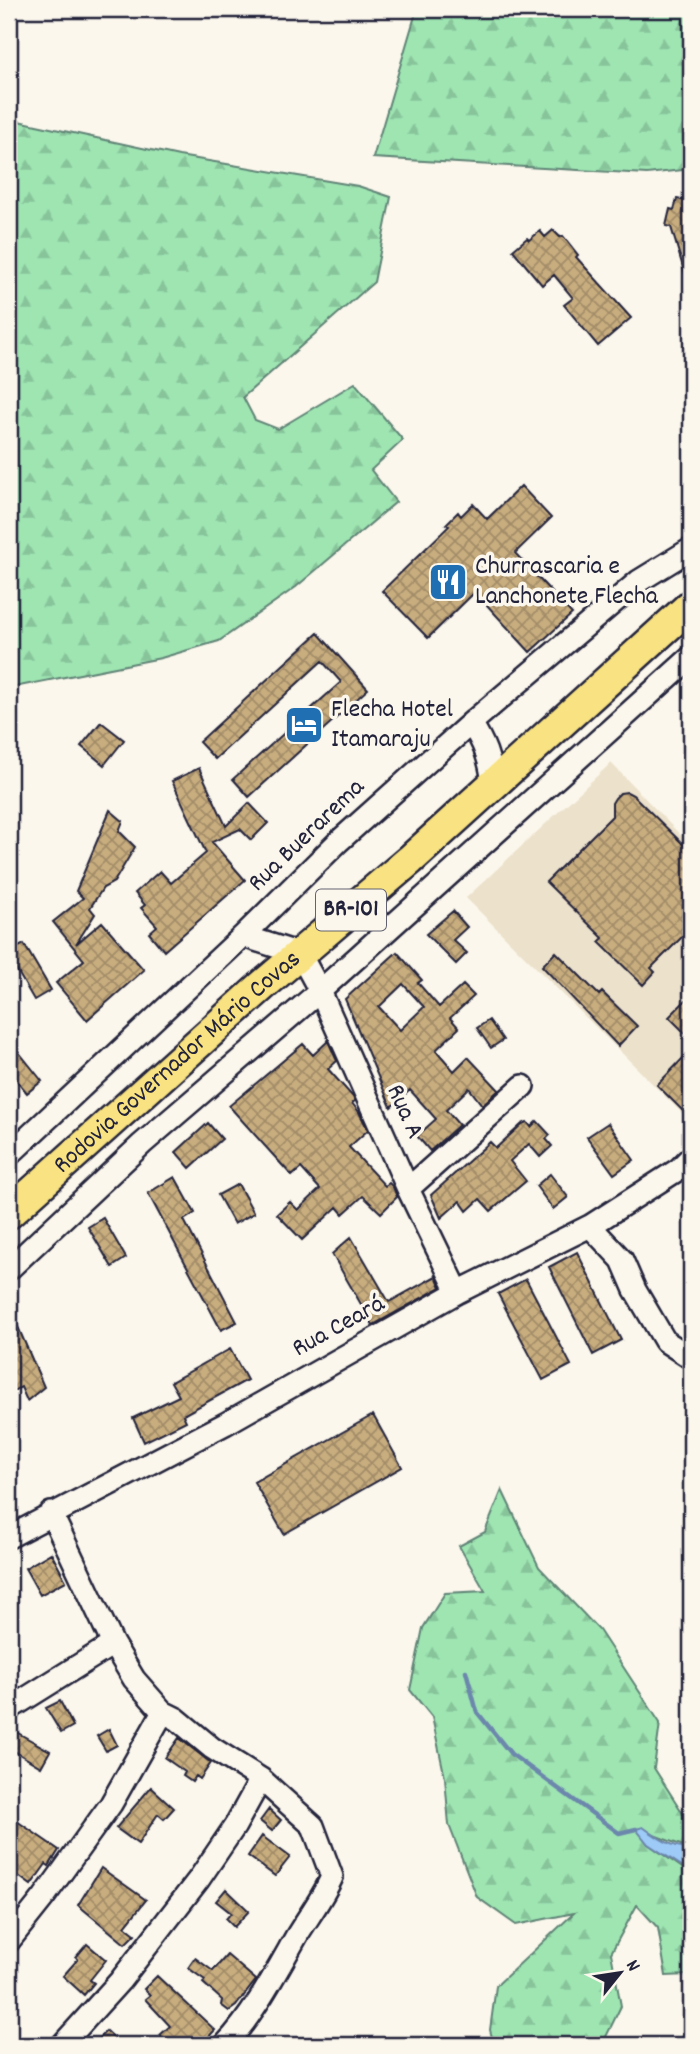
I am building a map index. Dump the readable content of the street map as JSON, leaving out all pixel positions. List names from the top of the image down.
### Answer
{
  "streets": {
    "highway": ["BR-101", "Rodovia Governador Mário Covas"],
    "street": ["Rua Buerarema", "Rua A", "Rua Ceará"]
  },
  "crossings": [
    ["Rodovia Governador Mário Covas", "Rua A"],
    ["Rua A", "Rua Ceará"]
  ],
  "places": {
    "restaurant": ["Churrascaria e Lanchonete Flecha"],
    "hotel": ["Flecha Hotel Itamaraju"]
  },
  "north": "top right"
}
